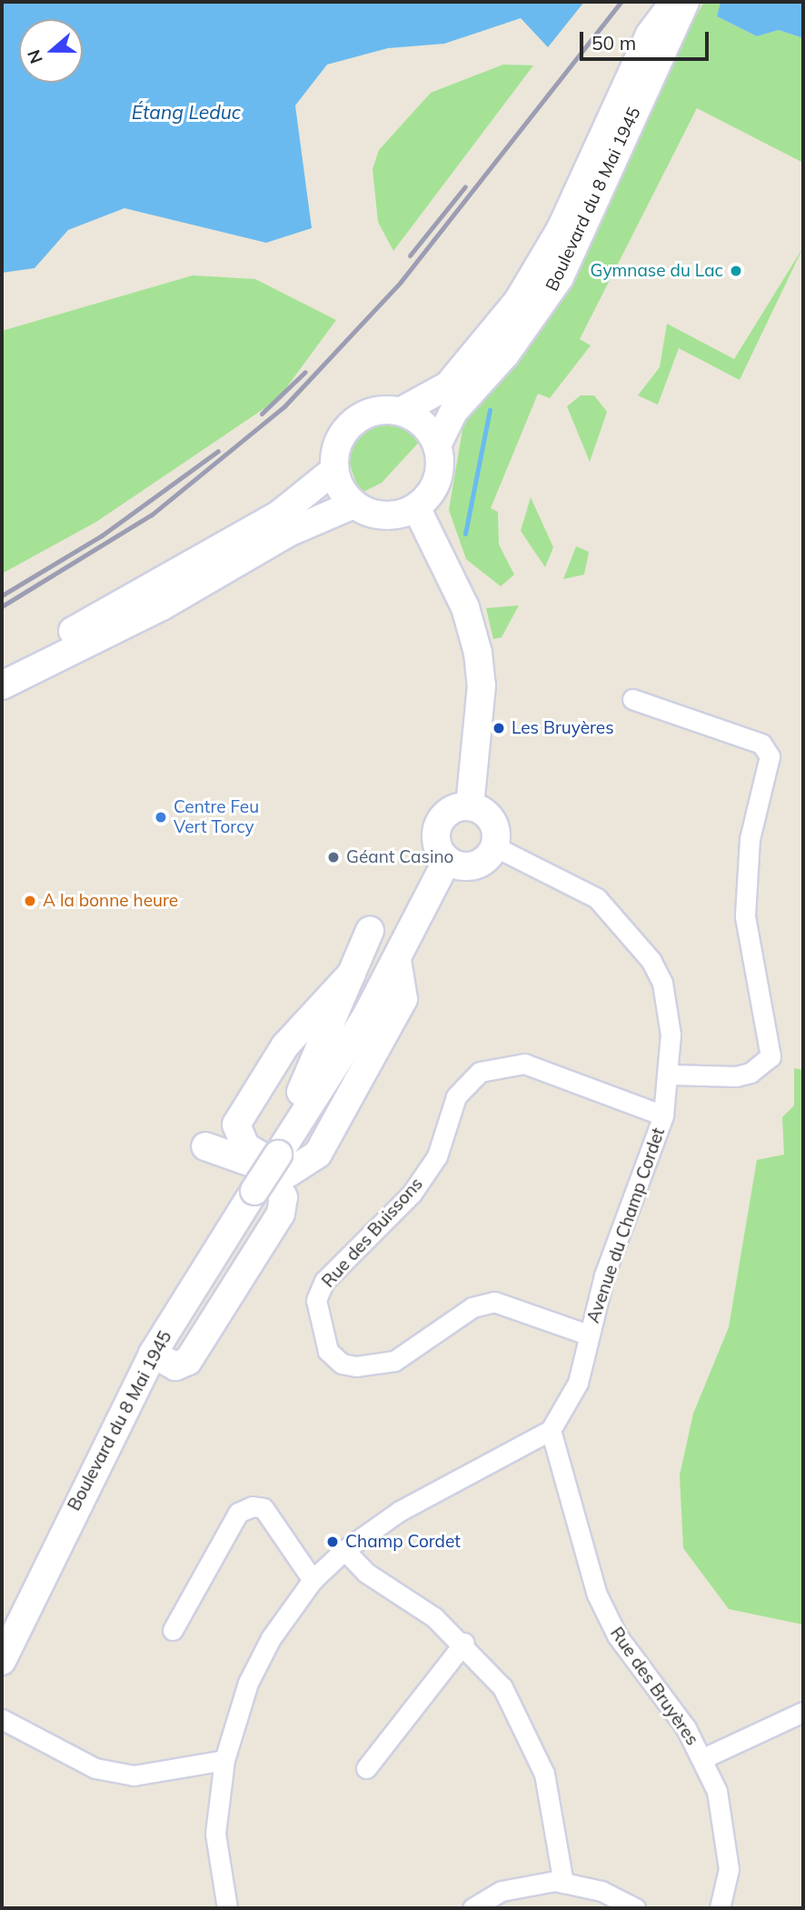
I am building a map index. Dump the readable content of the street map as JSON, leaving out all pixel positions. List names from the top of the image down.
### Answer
{
  "streets": {
    "street": [
      "Boulevard du 8 Mai 1945",
      "Avenue du Champ Cordet",
      "Rue des Buissons",
      "Rue des Bruyères"
    ]
  },
  "crossings": [
    ["Avenue du Champ Cordet", "Rue des Buissons"],
    ["Avenue du Champ Cordet", "Rue des Bruyères"]
  ],
  "water": ["Étang Leduc"],
  "places": [
    "Gymnase du Lac",
    "Les Bruyères",
    "Centre Feu Vert Torcy",
    "Géant Casino",
    "A la bonne heure",
    "Champ Cordet"
  ],
  "scale_bar": "50 m",
  "north": "left"
}
